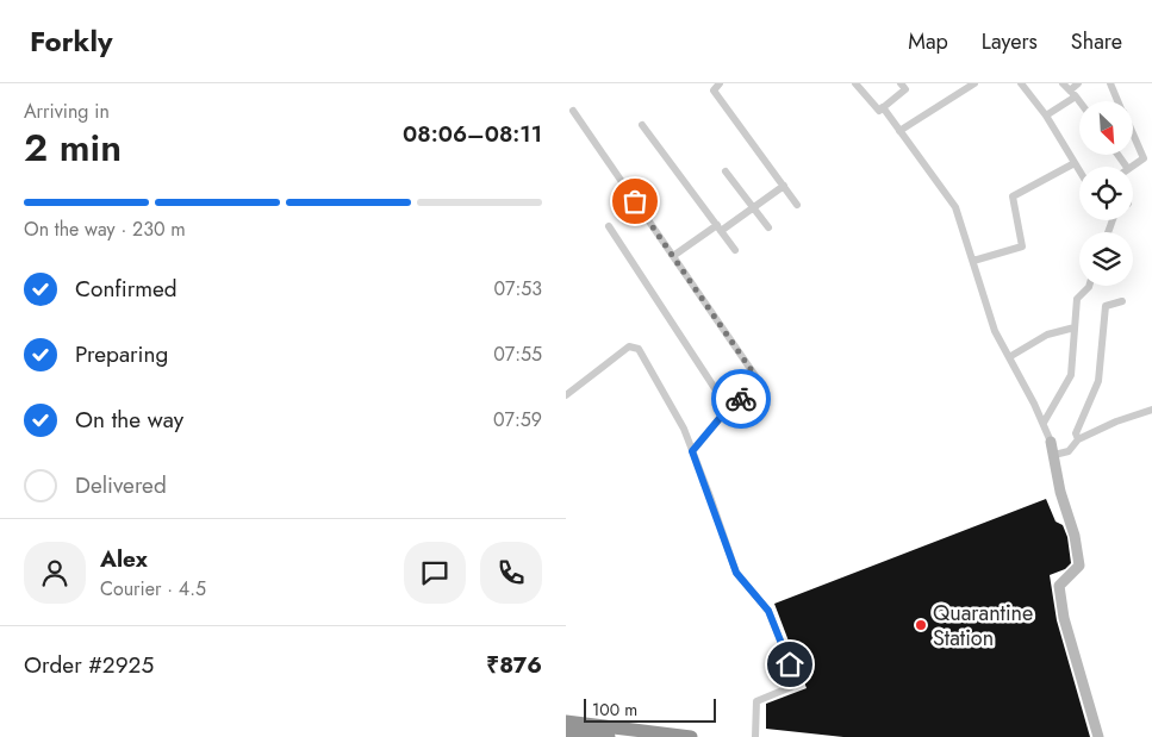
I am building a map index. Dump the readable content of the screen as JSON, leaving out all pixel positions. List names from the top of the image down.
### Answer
{
  "places": ["Quarantine Station"],
  "scale_bar": "100 m",
  "north": "bottom right",
  "page": {
    "header": "Forkly",
    "nav": ["Map", "Layers", "Share"],
    "heading": ["2 min", "Arriving in", "08:06–08:11"],
    "panel": [
      "Alex",
      "Courier · 4.5",
      "Order #2925",
      "₹876"
    ],
    "bar": "On the way · 230 m",
    "list": [
      ["Confirmed", "07:53"],
      ["Preparing", "07:55"],
      ["On the way", "07:59"],
      "Delivered"
    ],
    "scale": "100 m"
  }
}
